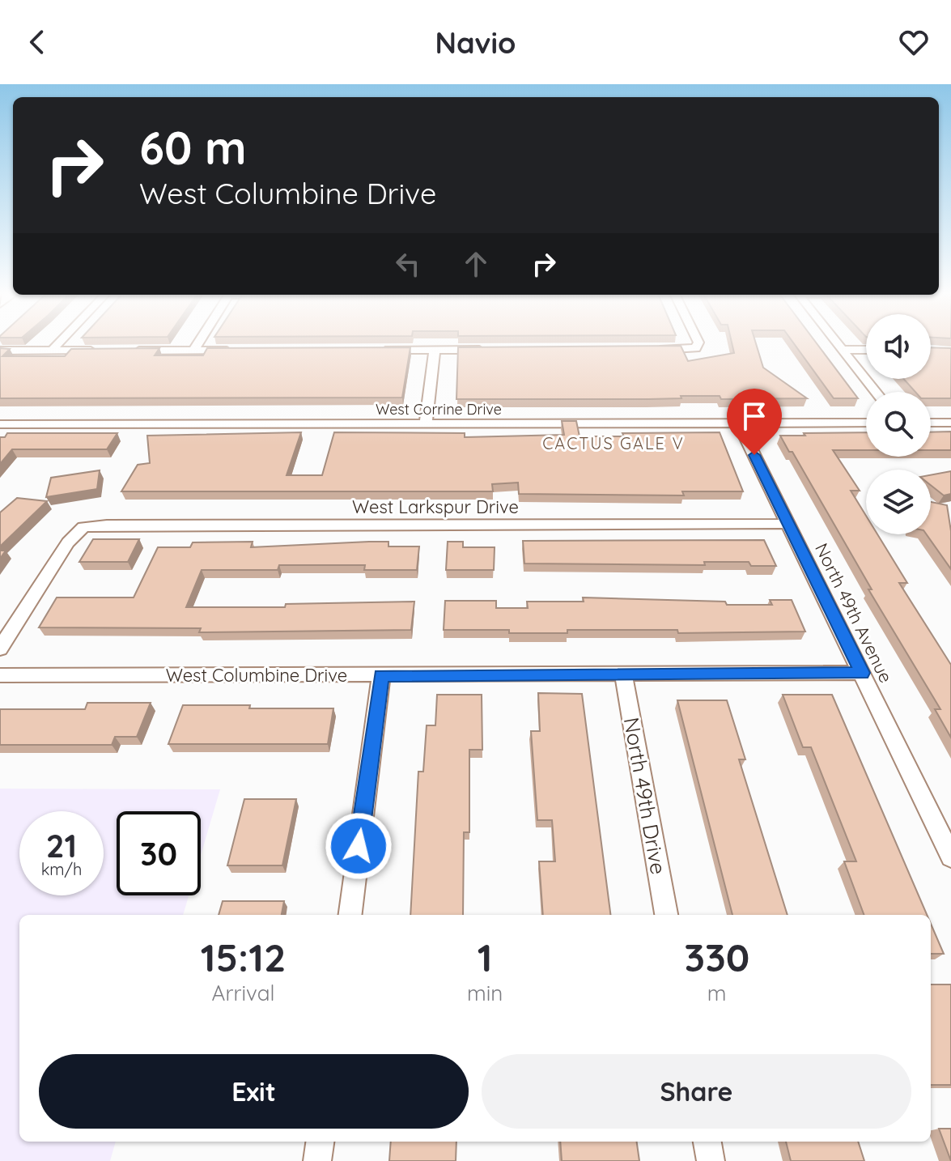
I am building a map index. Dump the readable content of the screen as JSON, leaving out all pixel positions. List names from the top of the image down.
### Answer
{
  "streets": {
    "street": [
      "West Corrine Drive",
      "West Larkspur Drive",
      "North 49th Avenue",
      "West Columbine Drive",
      "North 49th Drive"
    ]
  },
  "crossings": [
    ["West Corrine Drive", "North 49th Avenue"],
    ["West Larkspur Drive", "North 49th Avenue"],
    ["North 49th Avenue", "West Columbine Drive"],
    ["West Columbine Drive", "North 49th Drive"]
  ],
  "districts": ["CACTUS GALE V"],
  "page": {
    "header": "Navio",
    "turn": ["60 m", "West Columbine Drive"],
    "speed": "21 km/h",
    "limit": "30",
    "eta": [
      "15:12",
      "Arrival",
      "1",
      "min",
      "330",
      "m"
    ],
    "buttons": ["Exit", "Share"]
  }
}
